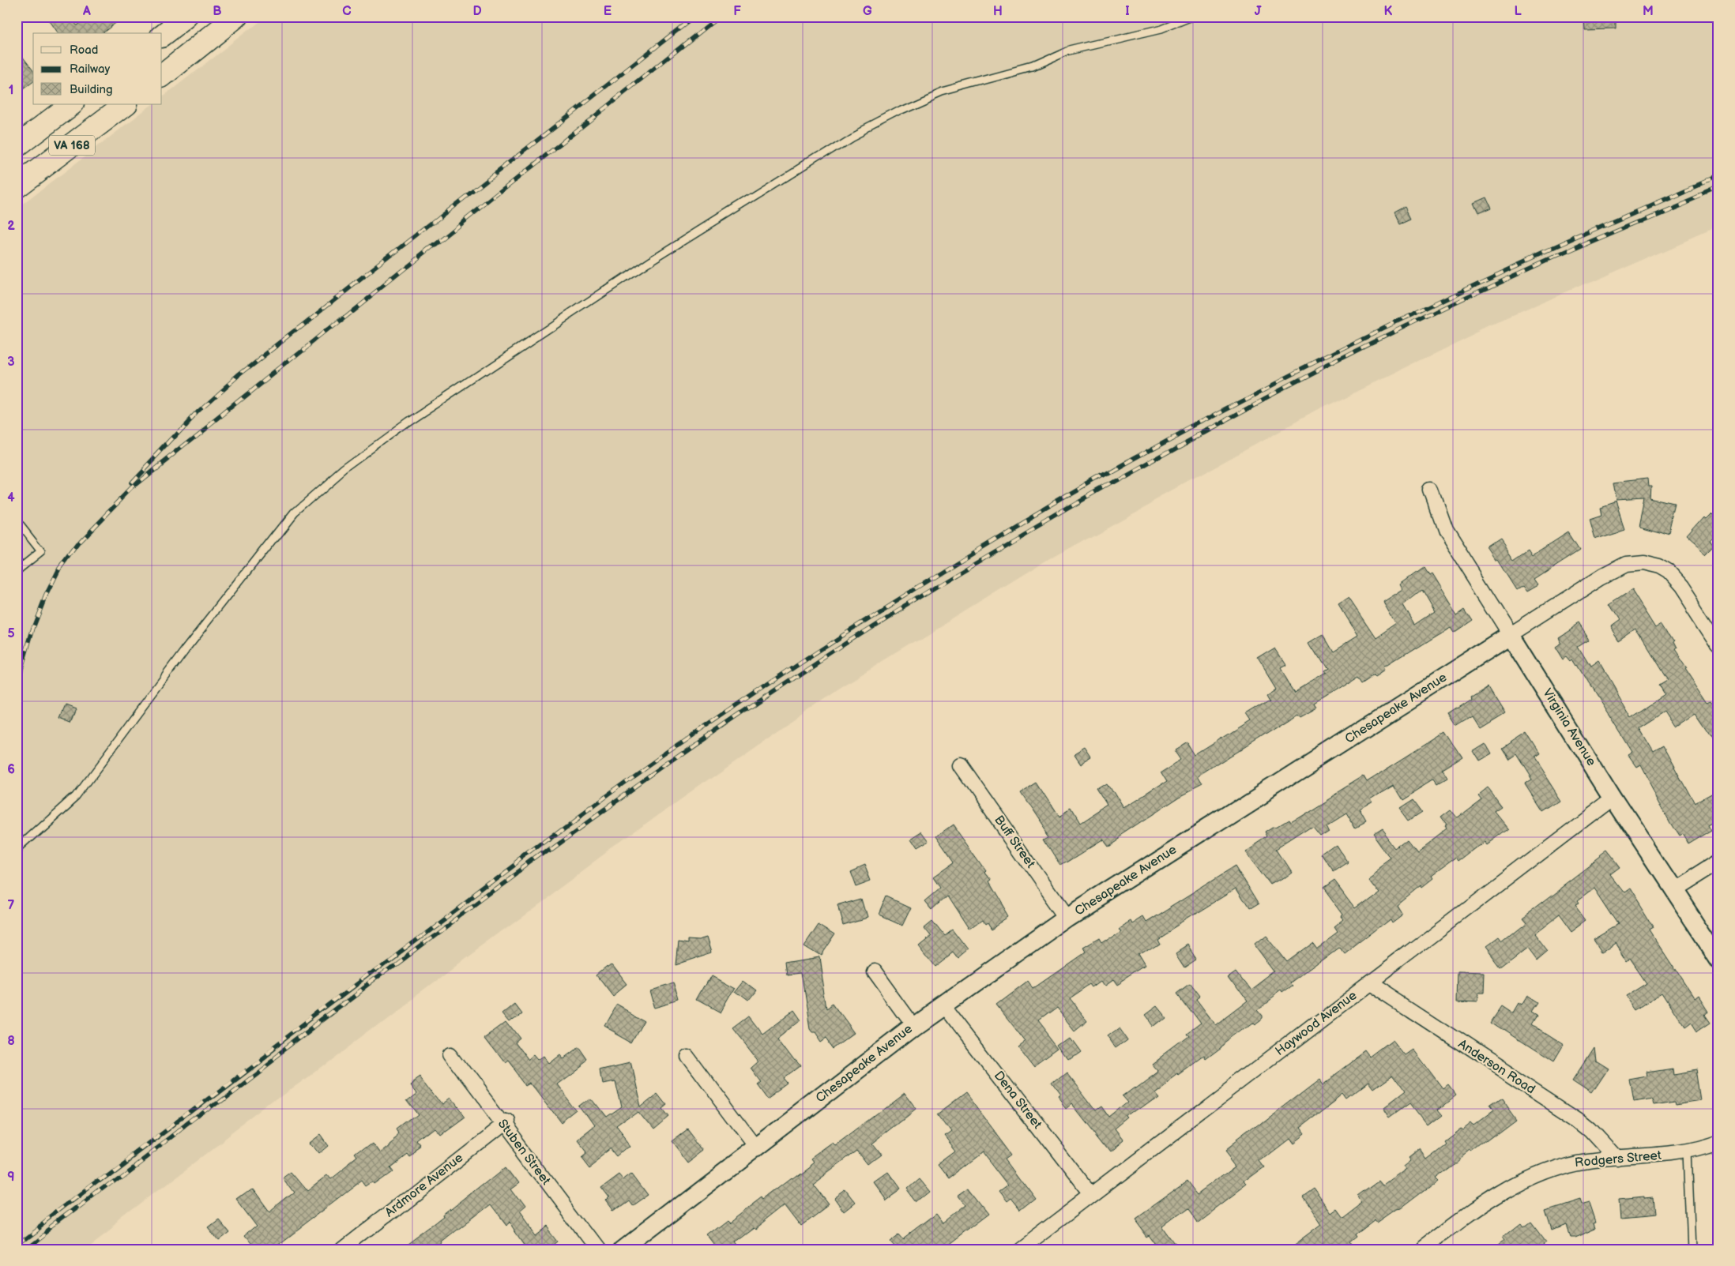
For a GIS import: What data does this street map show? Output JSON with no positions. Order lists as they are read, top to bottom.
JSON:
{
  "streets": {
    "main road": ["VA 168"],
    "street": [
      "Chesapeake Avenue",
      "Virginia Avenue",
      "Buff Street",
      "Haywood Avenue",
      "Anderson Road",
      "Dena Street",
      "Stuben Street",
      "Rodgers Street",
      "Ardmore Avenue"
    ]
  },
  "crossings": [
    ["Chesapeake Avenue", "Virginia Avenue"],
    ["Chesapeake Avenue", "Buff Street"],
    ["Chesapeake Avenue", "Dena Street"],
    ["Virginia Avenue", "Haywood Avenue"],
    ["Haywood Avenue", "Anderson Road"],
    ["Haywood Avenue", "Dena Street"],
    ["Anderson Road", "Rodgers Street"],
    ["Stuben Street", "Ardmore Avenue"]
  ],
  "legend": ["Road", "Railway", "Building"],
  "grid": {
    "columns": [
      "A",
      "B",
      "C",
      "D",
      "E",
      "F",
      "G",
      "H",
      "I",
      "J",
      "K",
      "L",
      "M"
    ],
    "rows": [
      "1",
      "2",
      "3",
      "4",
      "5",
      "6",
      "7",
      "8",
      "9"
    ]
  }
}
